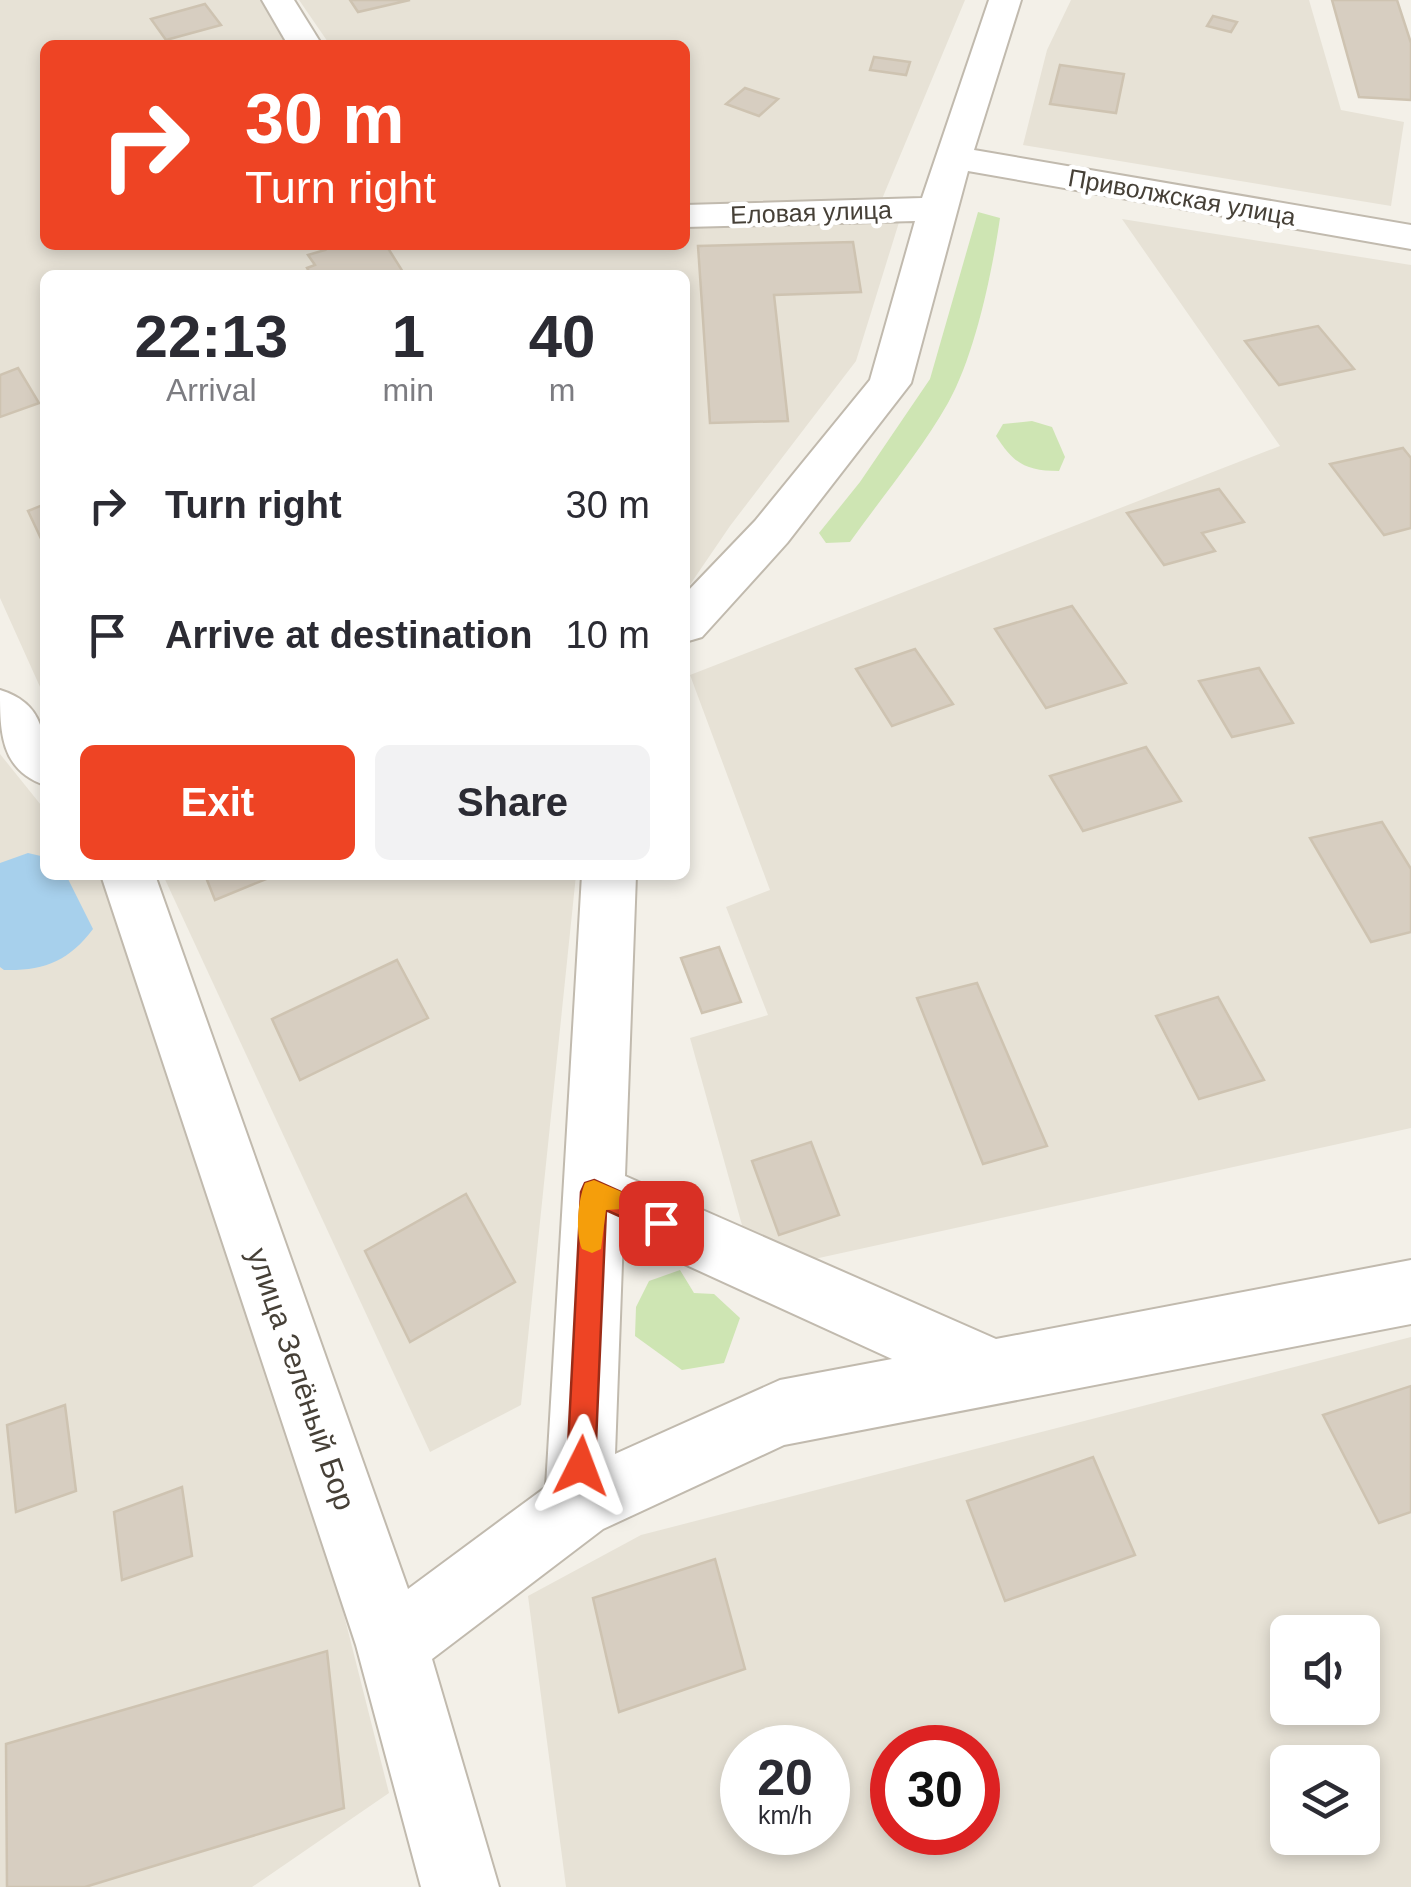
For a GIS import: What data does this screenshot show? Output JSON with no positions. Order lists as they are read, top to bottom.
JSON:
{
  "streets": {
    "street": ["Приволжская улица", "Еловая улица", "улица Зелёный Бор"]
  },
  "page": {
    "turn": ["30 m", "Turn right"],
    "eta": [
      "22:13",
      "Arrival",
      "1",
      "min",
      "40",
      "m"
    ],
    "list": [
      {
        "name": "Turn right",
        "value": "30 m"
      },
      {
        "name": "Arrive at destination",
        "value": "10 m"
      }
    ],
    "buttons": ["Exit", "Share"],
    "speed": "20 km/h",
    "limit": "30"
  }
}
